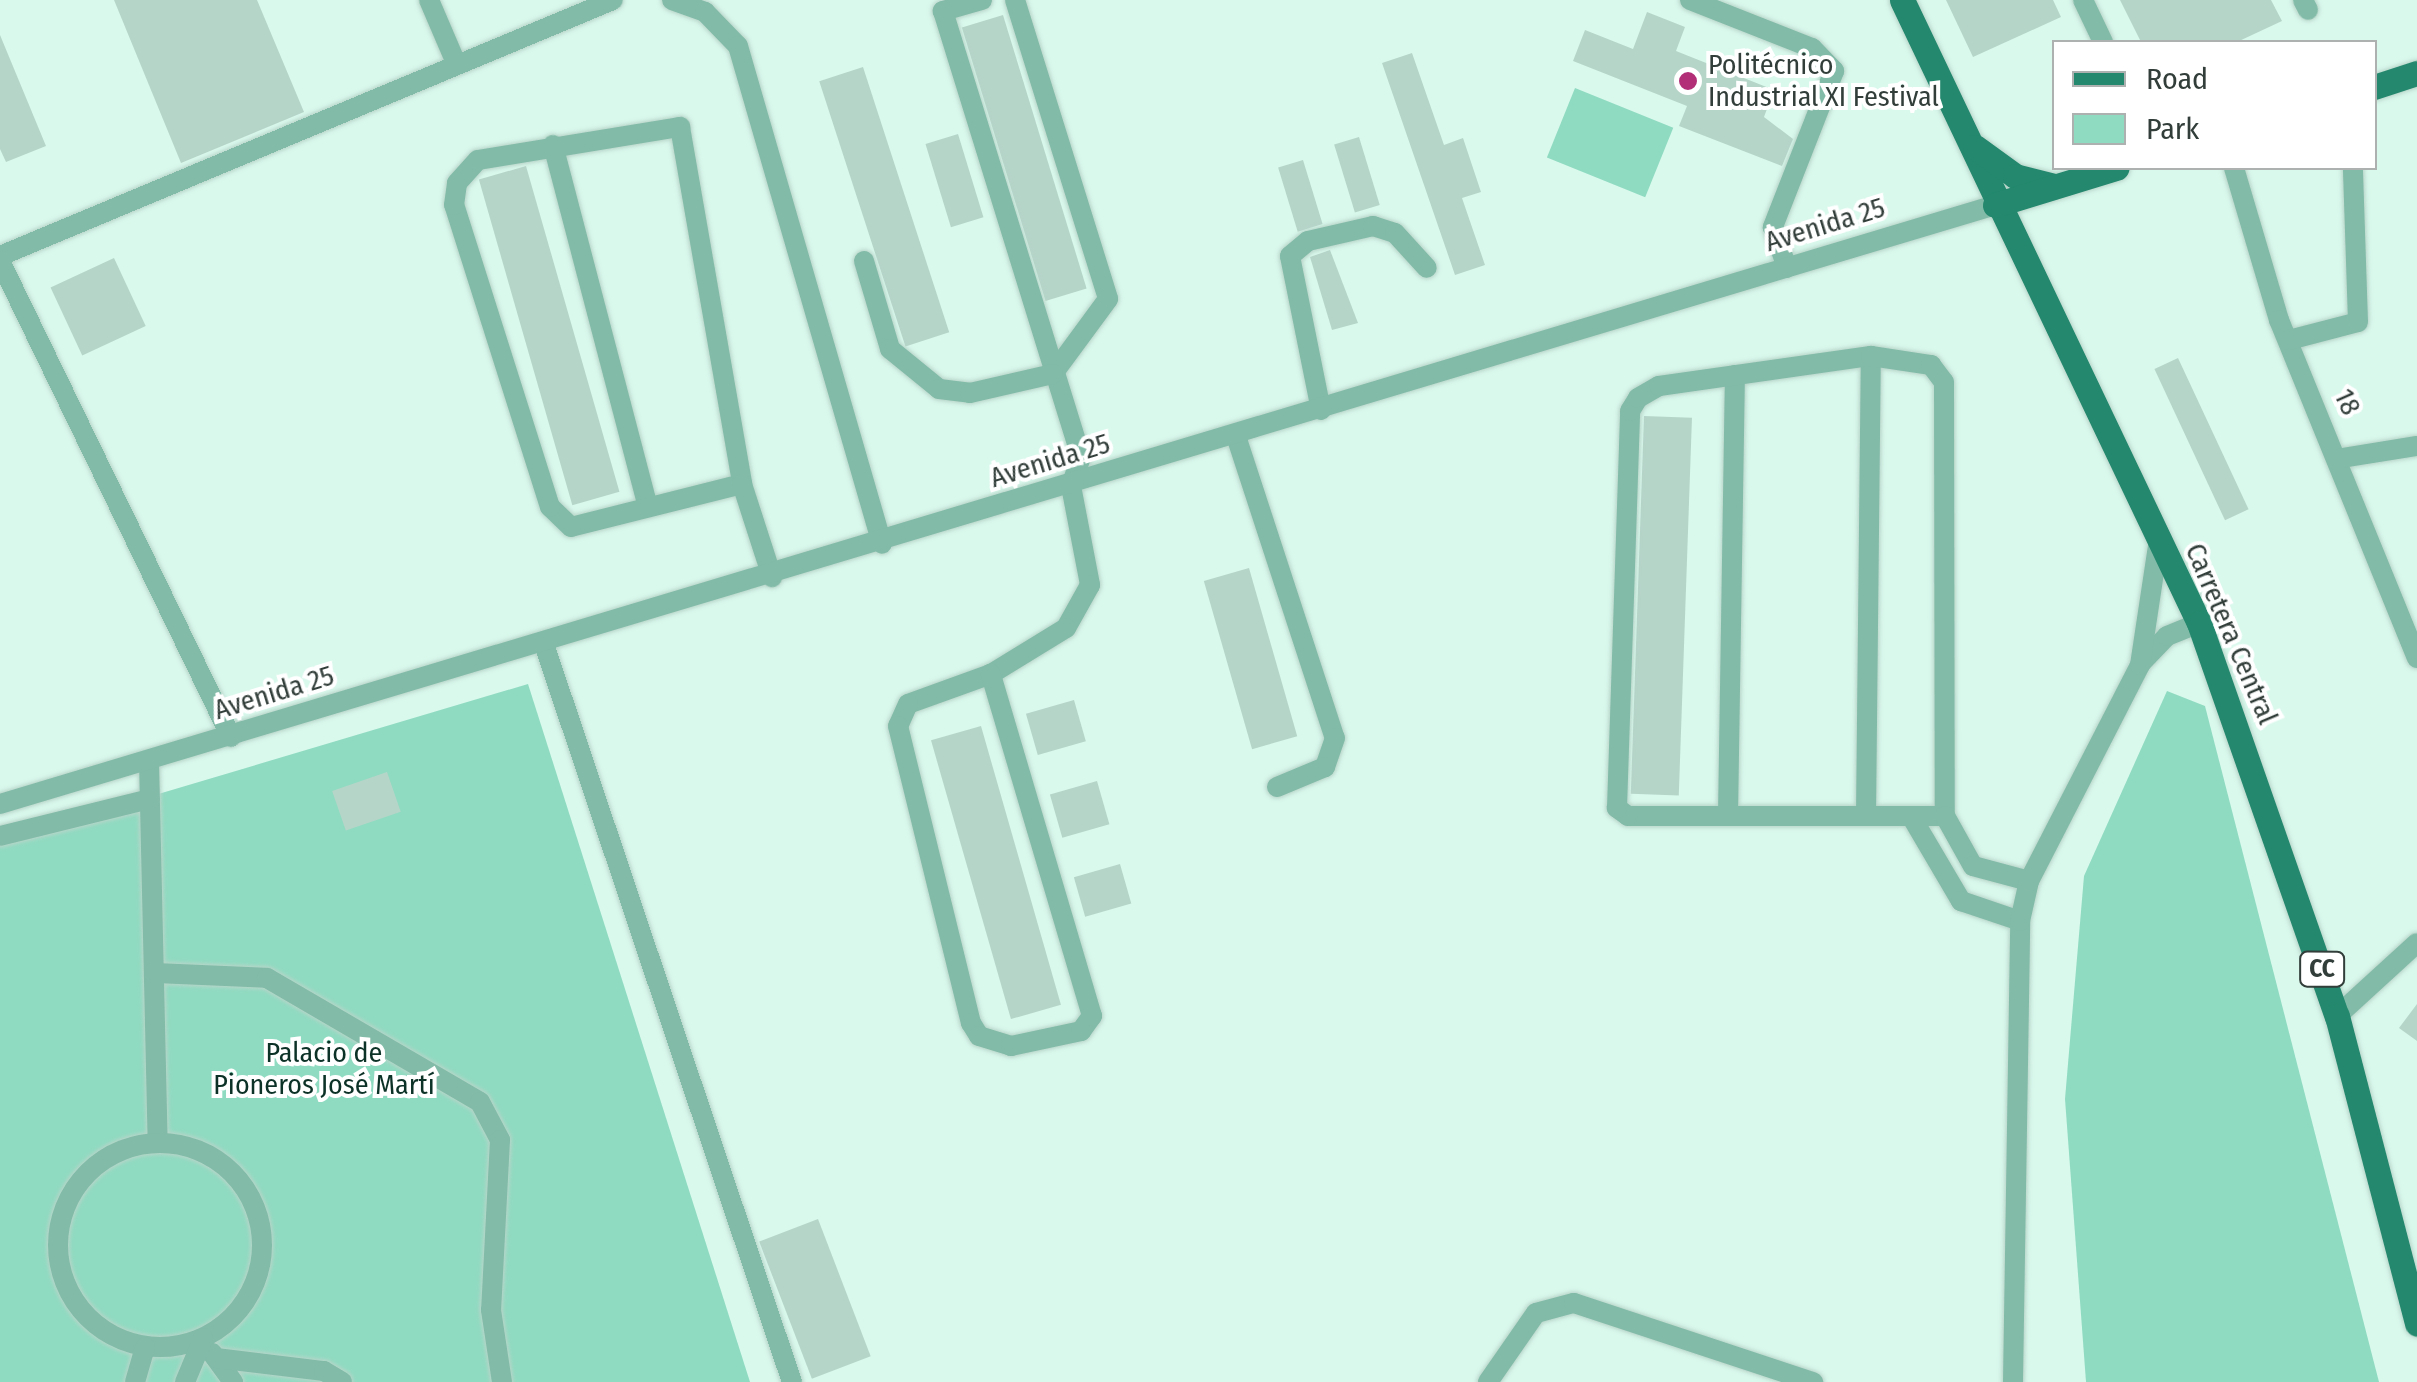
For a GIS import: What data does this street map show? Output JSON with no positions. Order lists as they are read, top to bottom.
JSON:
{
  "streets": {
    "main road": ["Avenida 25", "Carretera Central", "CC"],
    "street": ["18"]
  },
  "crossings": [
    ["Avenida 25", "Carretera Central"]
  ],
  "parks": ["Palacio de Pioneros José Martí"],
  "places": ["Politécnico Industrial XI Festival"],
  "legend": ["Road", "Park"]
}
